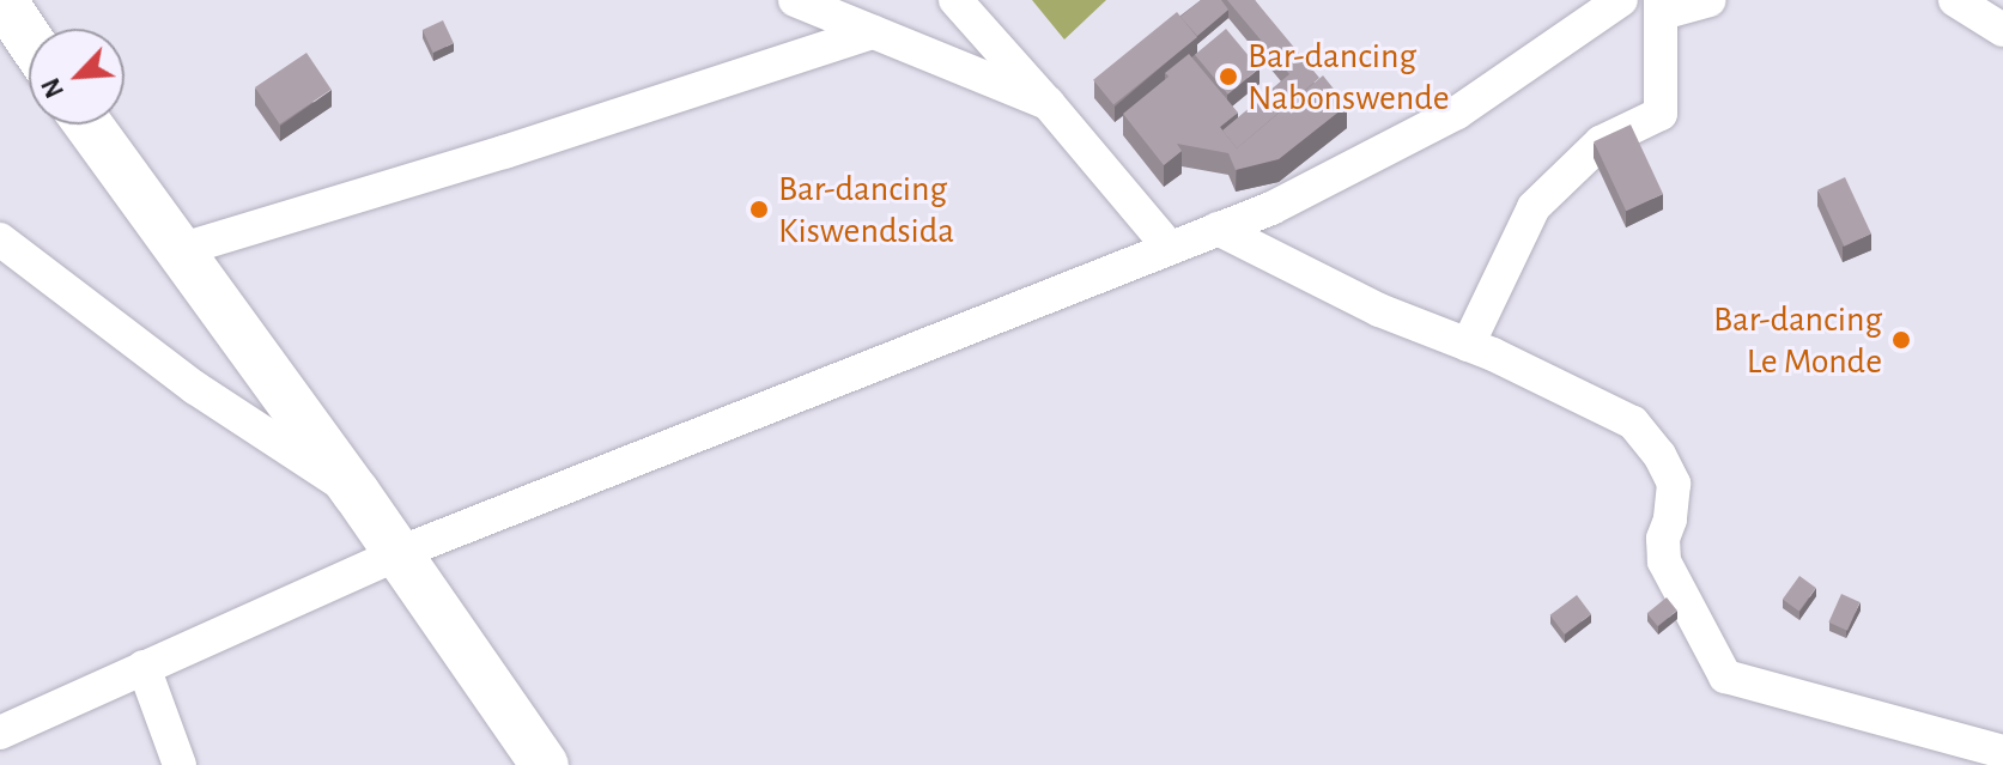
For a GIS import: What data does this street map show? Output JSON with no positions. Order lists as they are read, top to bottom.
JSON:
{
  "places": ["Bar-dancing Nabonswende", "Bar-dancing Kiswendsida", "Bar-dancing Le Monde"],
  "north": "bottom left"
}
